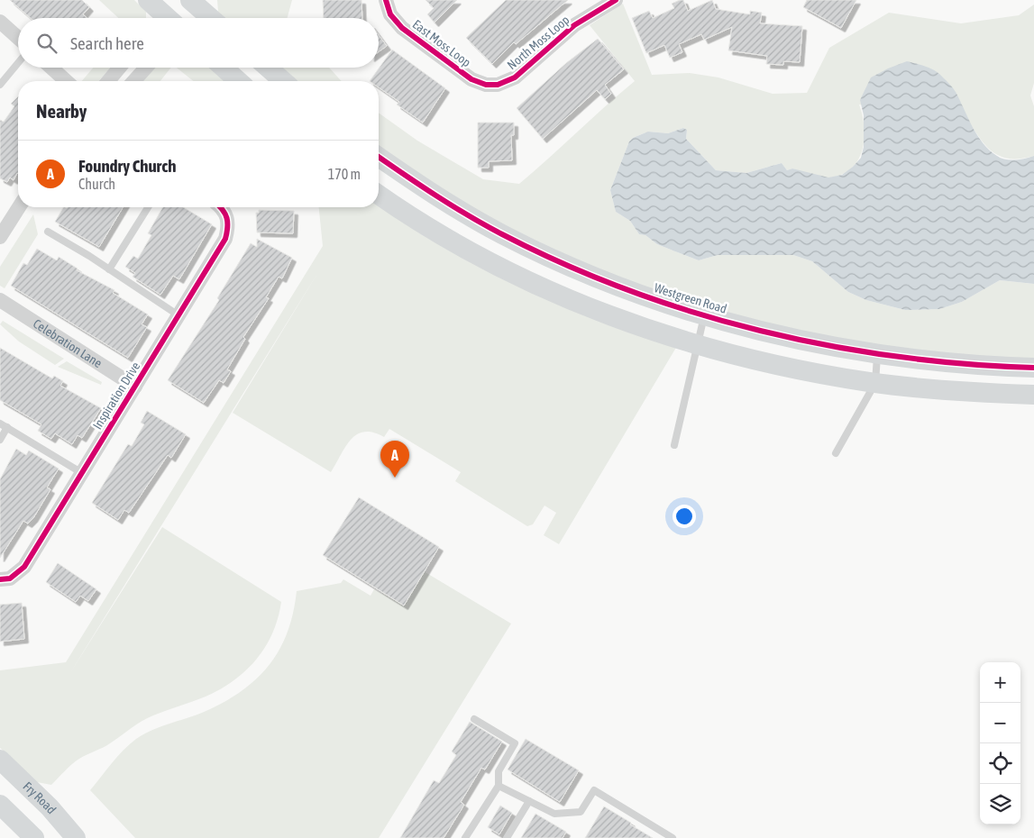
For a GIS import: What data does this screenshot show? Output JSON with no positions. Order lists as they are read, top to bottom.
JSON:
{
  "streets": {
    "street": [
      "North Moss Loop",
      "East Moss Loop",
      "Westgreen Road",
      "Celebration Lane",
      "Inspiration Drive",
      "Fry Road"
    ]
  },
  "crossings": [
    ["North Moss Loop", "East Moss Loop"],
    ["Celebration Lane", "Inspiration Drive"]
  ],
  "page": {
    "search": "Search here",
    "heading": "Nearby",
    "list": [
      {
        "mark": "A",
        "name": "Foundry Church",
        "note": "Church",
        "value": "170 m"
      }
    ],
    "pins": "A",
    "map_buttons": ["+", "−"]
  }
}
